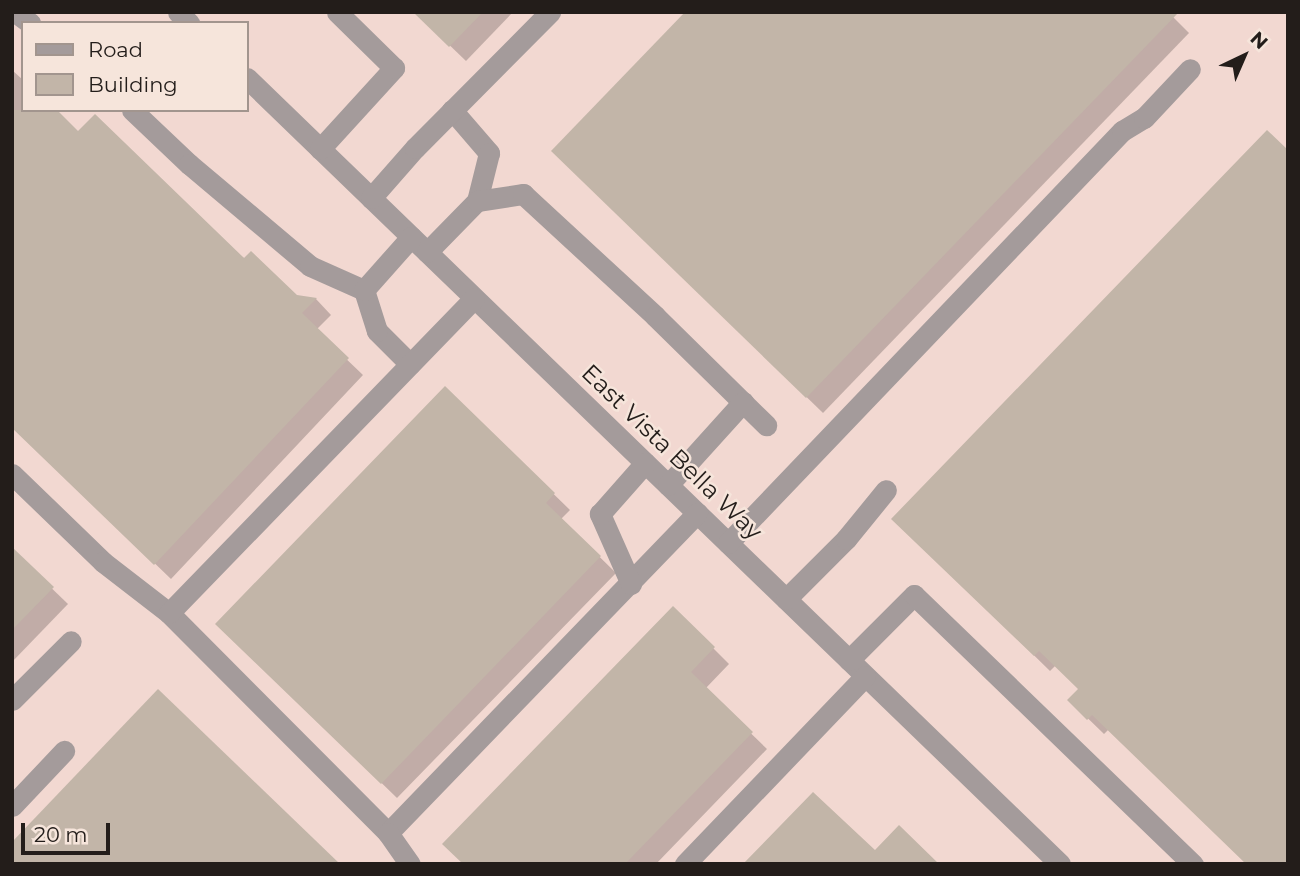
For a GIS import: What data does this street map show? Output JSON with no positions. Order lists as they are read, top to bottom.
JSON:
{
  "streets": {
    "street": ["East Vista Bella Way"]
  },
  "legend": ["Road", "Building"],
  "scale_bar": "20 m",
  "north": "top right"
}
